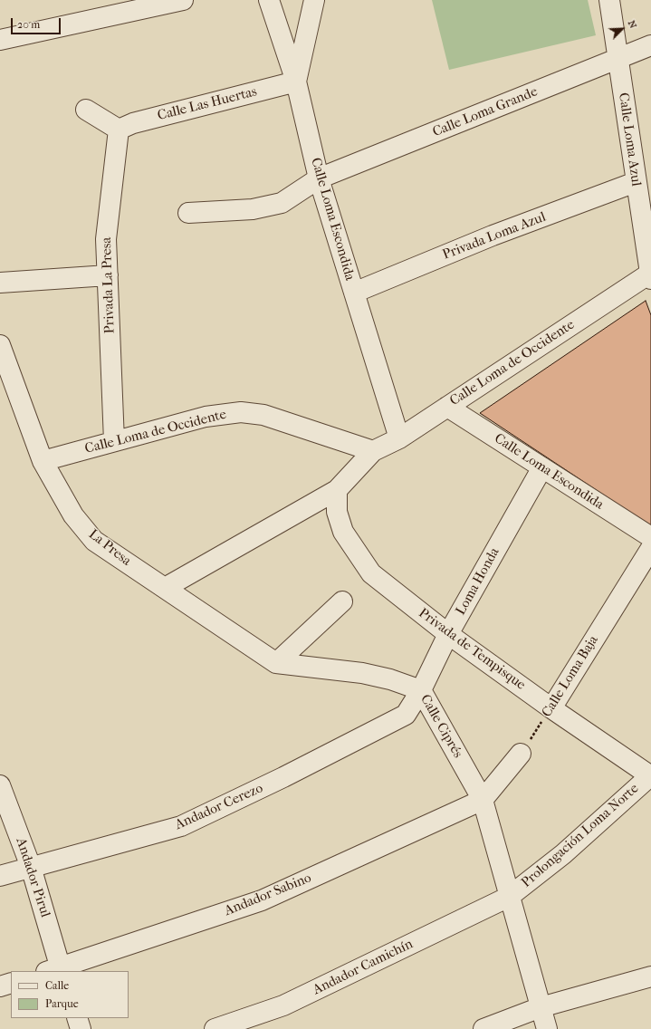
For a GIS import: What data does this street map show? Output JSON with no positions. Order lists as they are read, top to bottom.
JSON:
{
  "streets": {
    "street": [
      "Calle Las Huertas",
      "Calle Loma Grande",
      "Calle Loma Azul",
      "Calle Loma Escondida",
      "Privada Loma Azul",
      "Privada La Presa",
      "Calle Loma de Occidente",
      "La Presa",
      "Loma Honda",
      "Privada de Tempisque",
      "Calle Loma Baja",
      "Calle Ciprés",
      "Andador Cerezo",
      "Prolongación Loma Norte",
      "Andador Pirul",
      "Andador Sabino",
      "Andador Camichín"
    ]
  },
  "crossings": [
    ["Calle Las Huertas", "Calle Loma Escondida"],
    ["Calle Las Huertas", "Privada La Presa"],
    ["Calle Loma Grande", "Calle Loma Azul"],
    ["Calle Loma Grande", "Calle Loma Escondida"],
    ["Calle Loma Azul", "Privada Loma Azul"],
    ["Calle Loma Azul", "Calle Loma de Occidente"],
    ["Calle Loma Escondida", "Privada Loma Azul"],
    ["Calle Loma Escondida", "Calle Loma de Occidente"],
    ["Calle Loma Escondida", "Loma Honda"],
    ["Privada La Presa", "Calle Loma de Occidente"],
    ["Calle Loma de Occidente", "La Presa"],
    ["Calle Loma de Occidente", "Privada de Tempisque"],
    ["Calle Loma de Occidente", "Calle Ciprés"],
    ["La Presa", "Calle Ciprés"],
    ["Loma Honda", "Privada de Tempisque"],
    ["Loma Honda", "Calle Ciprés"],
    ["Loma Honda", "Andador Cerezo"],
    ["Privada de Tempisque", "Calle Loma Baja"],
    ["Privada de Tempisque", "Prolongación Loma Norte"],
    ["Calle Ciprés", "Prolongación Loma Norte"],
    ["Calle Ciprés", "Andador Sabino"],
    ["Calle Ciprés", "Andador Camichín"],
    ["Andador Cerezo", "Andador Pirul"],
    ["Prolongación Loma Norte", "Andador Camichín"],
    ["Andador Pirul", "Andador Sabino"]
  ],
  "legend": ["Calle", "Parque"],
  "scale_bar": "20 m",
  "north": "top right"
}
